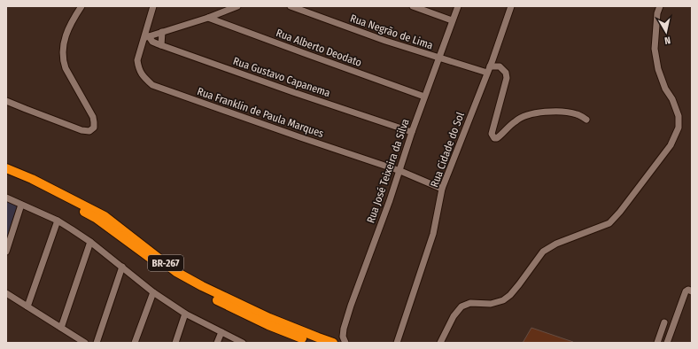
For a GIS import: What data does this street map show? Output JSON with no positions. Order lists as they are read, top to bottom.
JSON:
{
  "streets": {
    "highway": ["BR-267"],
    "street": [
      "Rua Negrão de Lima",
      "Rua Alberto Deodato",
      "Rua Gustavo Capanema",
      "Rua Franklin de Paula Marques",
      "Rua Cidade do Sol",
      "Rua José Teixeira da Silva"
    ]
  },
  "crossings": [
    ["Rua Negrão de Lima", "Rua Cidade do Sol"],
    ["Rua Negrão de Lima", "Rua José Teixeira da Silva"],
    ["Rua Alberto Deodato", "Rua José Teixeira da Silva"],
    ["Rua Gustavo Capanema", "Rua Franklin de Paula Marques"],
    ["Rua Gustavo Capanema", "Rua José Teixeira da Silva"],
    ["Rua Franklin de Paula Marques", "Rua Cidade do Sol"],
    ["Rua Franklin de Paula Marques", "Rua José Teixeira da Silva"]
  ],
  "north": "bottom"
}
